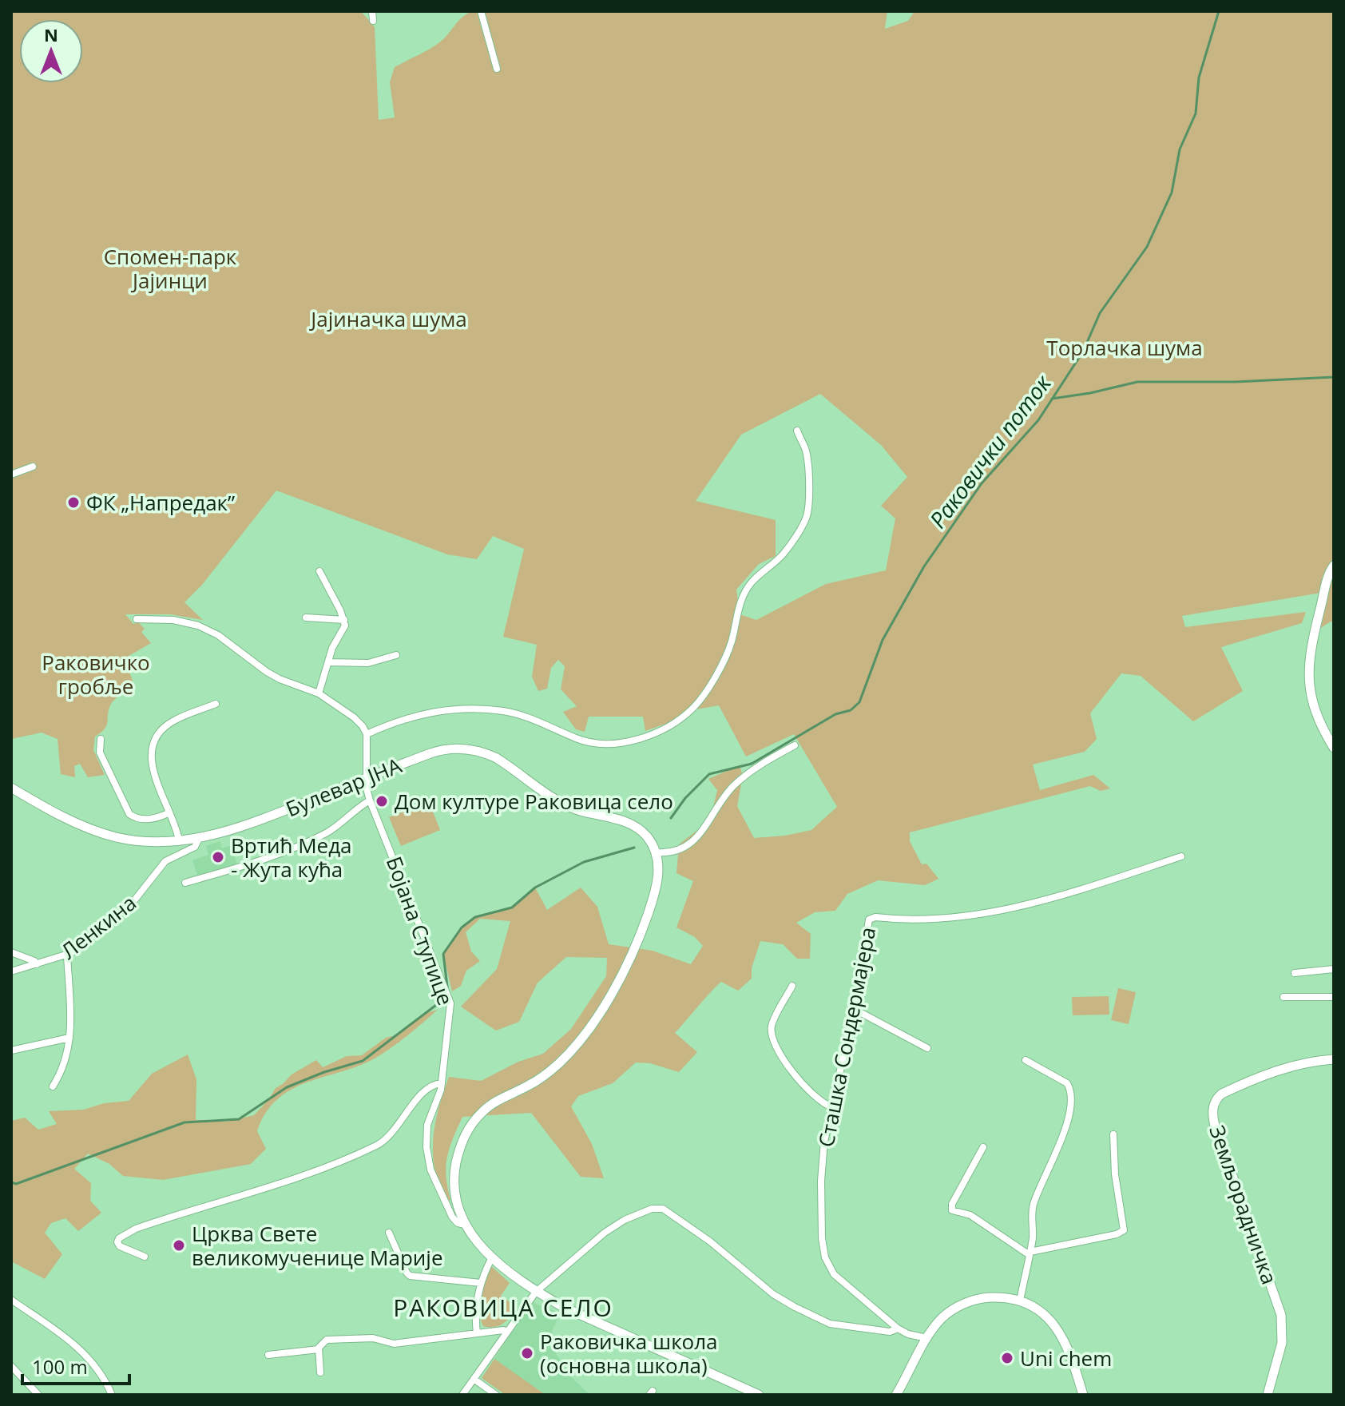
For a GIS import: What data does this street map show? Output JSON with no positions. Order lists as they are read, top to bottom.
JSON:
{
  "streets": {
    "main road": ["Булевар ЈНА", "Земљорадничка"],
    "street": ["Ленкина", "Бојана Ступице", "Сташка Сондермајера"]
  },
  "crossings": [
    ["Булевар ЈНА", "Ленкина"],
    ["Булевар ЈНА", "Бојана Ступице"]
  ],
  "districts": ["РАКОВИЦА СЕЛО"],
  "water": ["Раковички поток"],
  "parks": [
    "Спомен-парк Јајинци",
    "Јајиначка шума",
    "Торлачка шума",
    "Раковичко гробље"
  ],
  "places": [
    "ФК „Напредак”",
    "Дом културе Раковица село",
    "Вртић Меда - Жута кућа",
    "Црква Свете великомученице Марије",
    "Раковичка школа (основна школа)",
    "Uni chem"
  ],
  "scale_bar": "100 m",
  "north": "top"
}
